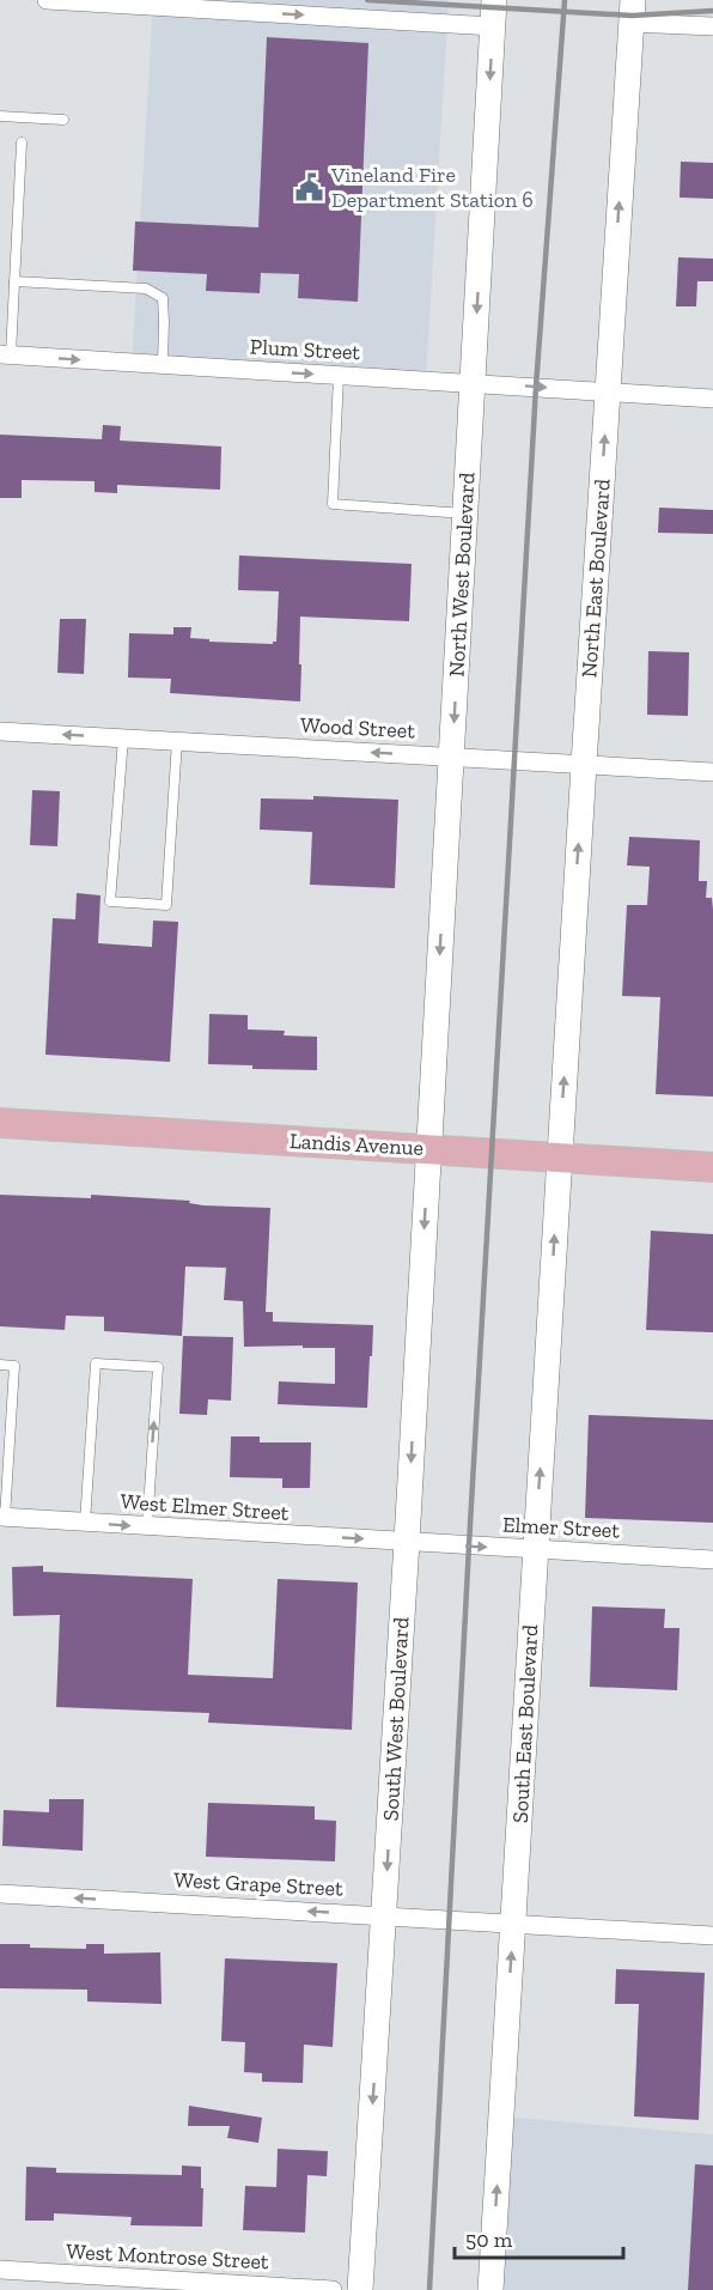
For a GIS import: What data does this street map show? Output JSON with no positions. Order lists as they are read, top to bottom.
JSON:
{
  "streets": {
    "main road": [
      "North West Boulevard",
      "North East Boulevard",
      "Landis Avenue",
      "South West Boulevard",
      "South East Boulevard"
    ],
    "street": [
      "Plum Street",
      "Wood Street",
      "West Elmer Street",
      "Elmer Street",
      "West Grape Street",
      "West Montrose Street"
    ]
  },
  "crossings": [
    ["Plum Street", "North West Boulevard"],
    ["Plum Street", "North East Boulevard"],
    ["North West Boulevard", "Wood Street"],
    ["North West Boulevard", "Landis Avenue"],
    ["North West Boulevard", "South West Boulevard"],
    ["North East Boulevard", "Wood Street"],
    ["North East Boulevard", "Landis Avenue"],
    ["North East Boulevard", "South East Boulevard"],
    ["Landis Avenue", "South West Boulevard"],
    ["Landis Avenue", "South East Boulevard"],
    ["West Elmer Street", "Elmer Street"],
    ["West Elmer Street", "South West Boulevard"],
    ["Elmer Street", "South West Boulevard"],
    ["Elmer Street", "South East Boulevard"],
    ["South West Boulevard", "West Grape Street"],
    ["South East Boulevard", "West Grape Street"]
  ],
  "one_way": [
    "Plum Street",
    "North West Boulevard",
    "North East Boulevard",
    "Wood Street",
    "West Elmer Street",
    "Elmer Street",
    "South West Boulevard",
    "South East Boulevard",
    "West Grape Street"
  ],
  "places": {
    "public building": ["Vineland Fire Department Station 6"]
  },
  "scale_bar": "50 m"
}
